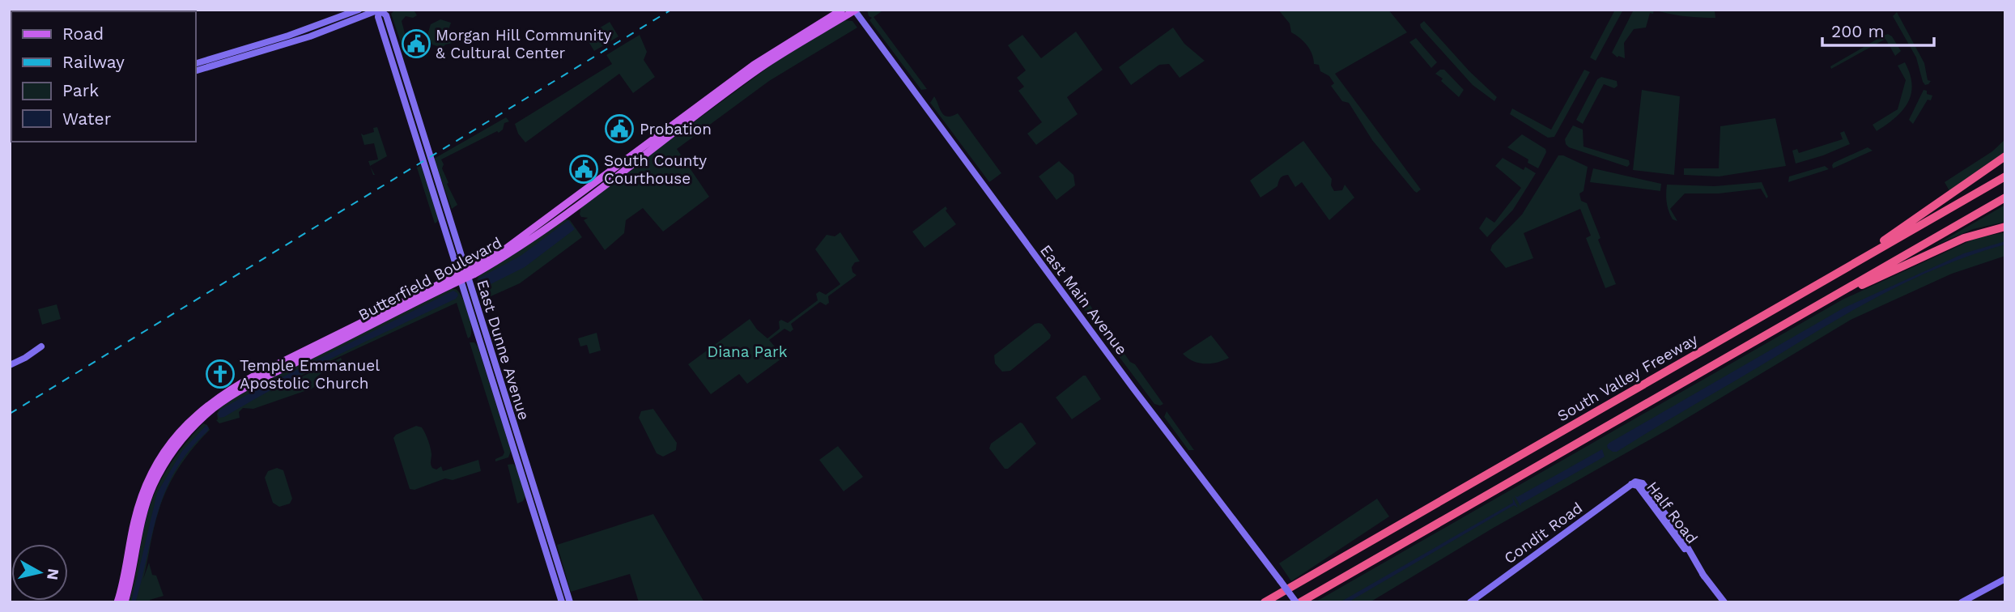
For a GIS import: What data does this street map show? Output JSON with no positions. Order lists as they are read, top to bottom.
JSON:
{
  "streets": {
    "highway": ["South Valley Freeway"],
    "main road": [
      "Butterfield Boulevard",
      "East Main Avenue",
      "East Dunne Avenue",
      "Half Road",
      "Condit Road"
    ]
  },
  "crossings": [
    ["Butterfield Boulevard", "East Main Avenue"],
    ["Butterfield Boulevard", "East Dunne Avenue"],
    ["Half Road", "Condit Road"]
  ],
  "parks": ["Diana Park"],
  "places": {
    "public building": ["Morgan Hill Community & Cultural Center", "Probation", "South County Courthouse"],
    "church": ["Temple Emmanuel Apostolic Church"]
  },
  "legend": [
    "Road",
    "Railway",
    "Park",
    "Water"
  ],
  "scale_bar": "200 m",
  "north": "right"
}
